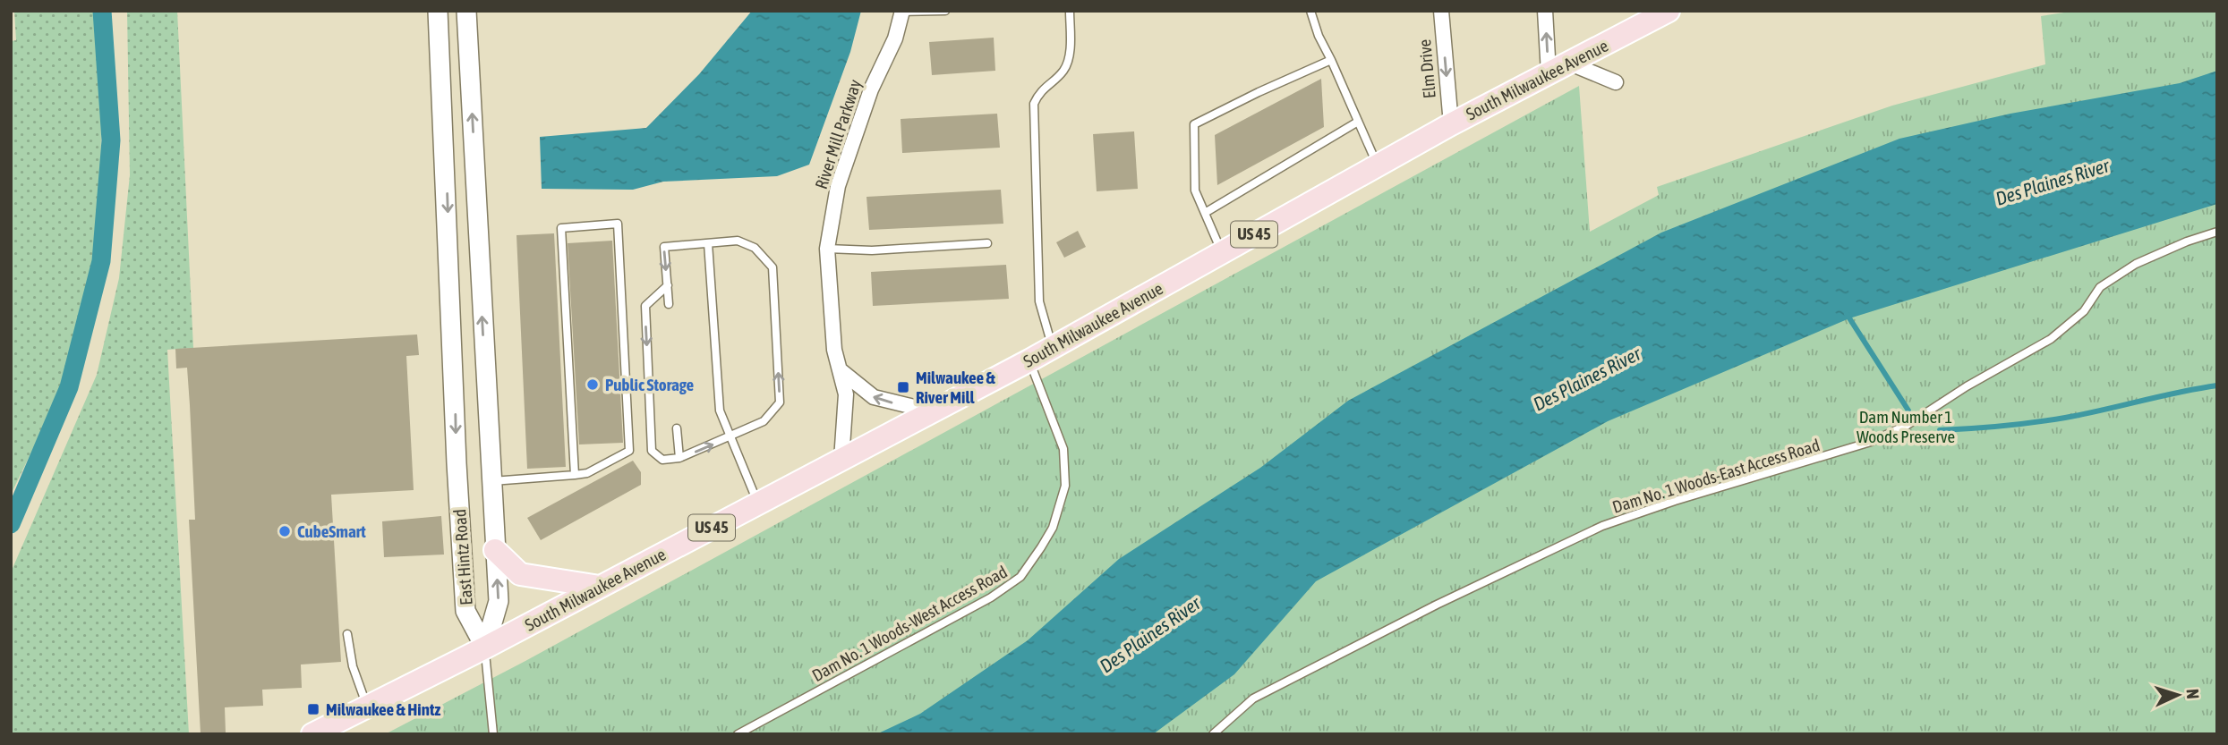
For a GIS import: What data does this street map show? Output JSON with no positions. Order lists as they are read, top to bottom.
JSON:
{
  "streets": {
    "main road": ["South Milwaukee Avenue", "US 45", "East Hintz Road"],
    "street": ["Elm Drive", "River Mill Parkway"],
    "lane": ["Dam No. 1 Woods-East Access Road", "Dam No. 1 Woods-West Access Road"]
  },
  "crossings": [
    ["Elm Drive", "South Milwaukee Avenue"],
    ["South Milwaukee Avenue", "River Mill Parkway"],
    ["South Milwaukee Avenue", "East Hintz Road"],
    ["South Milwaukee Avenue", "Dam No. 1 Woods-West Access Road"]
  ],
  "water": ["Des Plaines River"],
  "parks": ["Dam Number 1 Woods Preserve"],
  "places": {
    "other": ["Public Storage", "CubeSmart"],
    "transit": ["Milwaukee & River Mill", "Milwaukee & Hintz"]
  },
  "north": "right"
}
